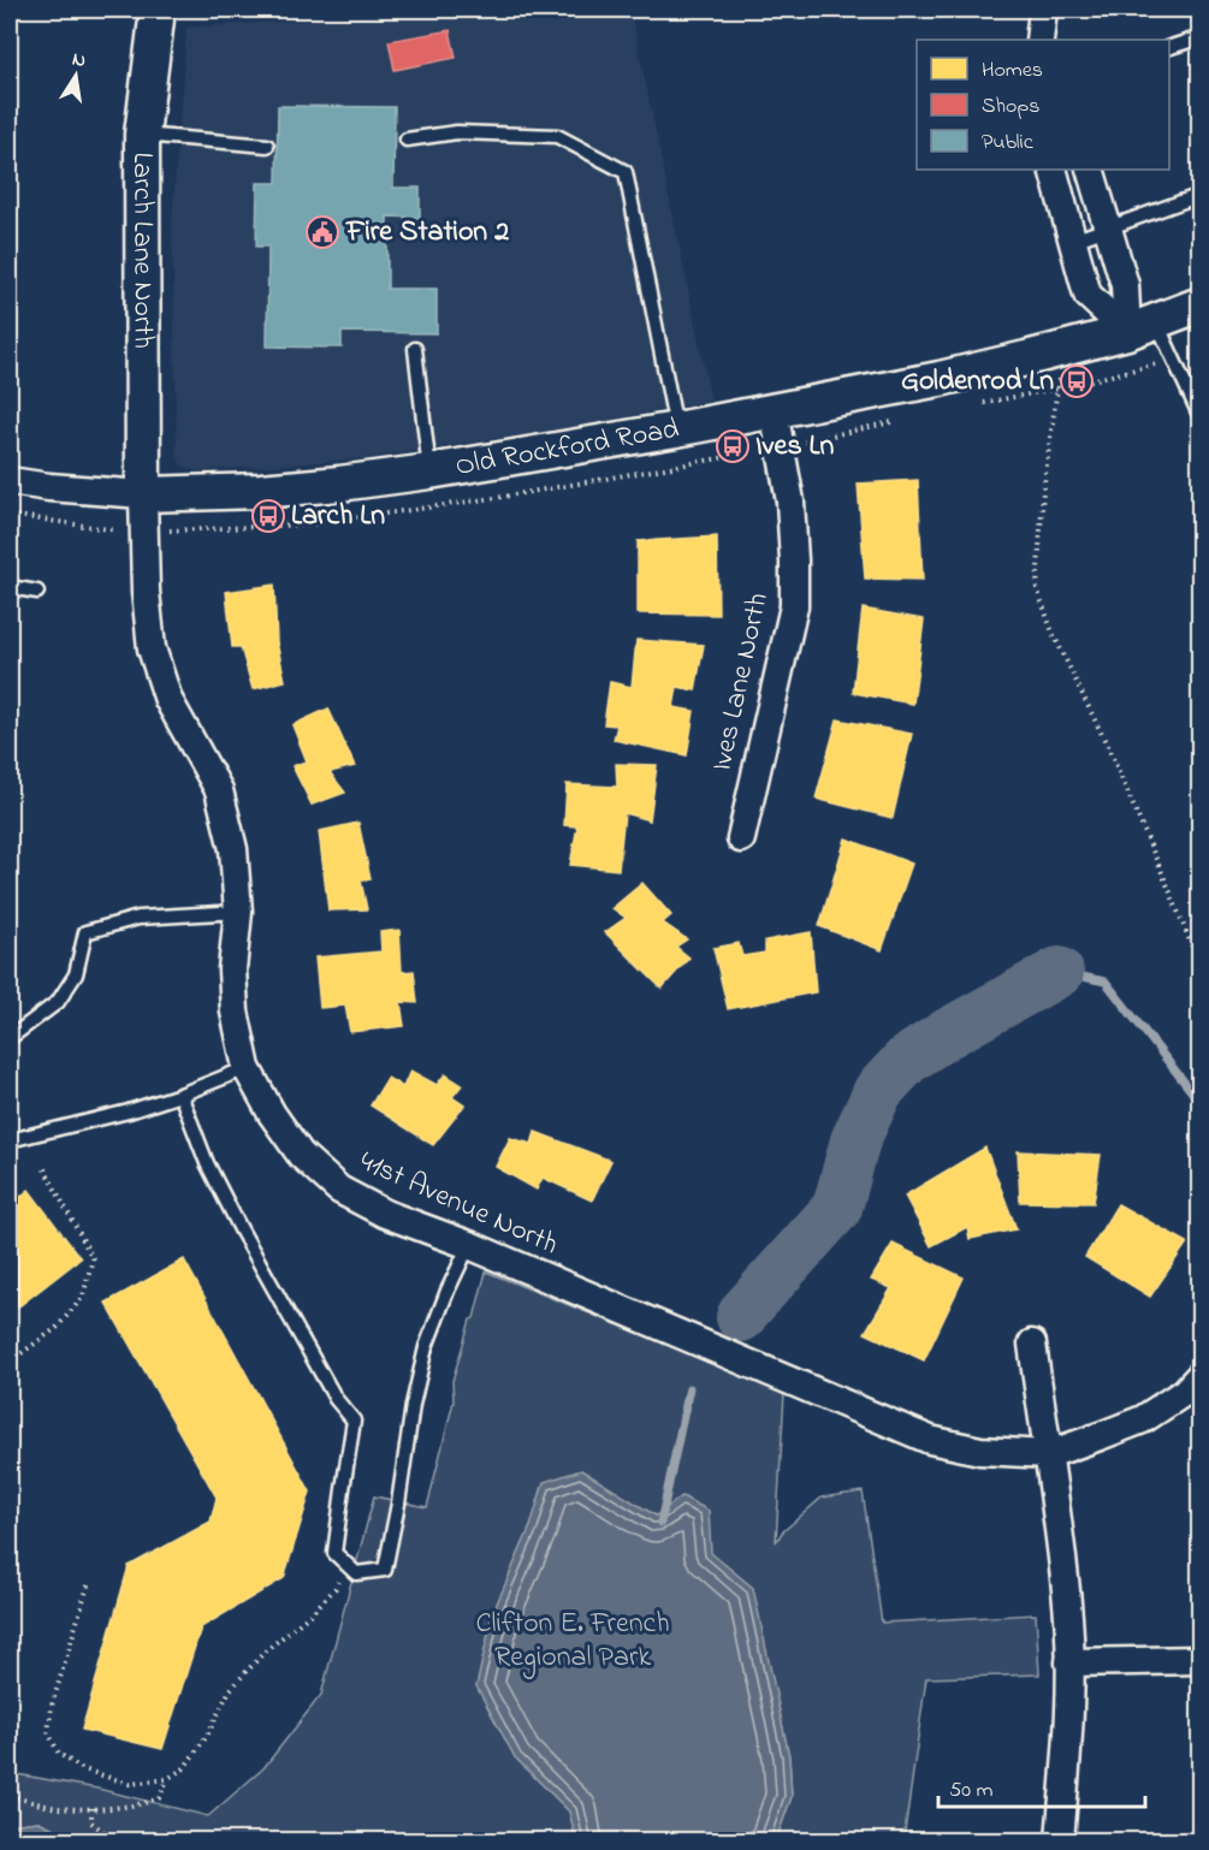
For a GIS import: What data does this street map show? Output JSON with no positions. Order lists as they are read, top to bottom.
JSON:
{
  "streets": {
    "street": [
      "Larch Lane North",
      "Old Rockford Road",
      "Ives Lane North",
      "41st Avenue North"
    ]
  },
  "crossings": [
    ["Larch Lane North", "Old Rockford Road"],
    ["Larch Lane North", "41st Avenue North"],
    ["Old Rockford Road", "Ives Lane North"],
    ["Old Rockford Road", "41st Avenue North"]
  ],
  "parks": ["Clifton E. French Regional Park"],
  "places": {
    "public building": ["Fire Station 2"],
    "bus stop": ["Goldenrod Ln", "Ives Ln", "Larch Ln"]
  },
  "legend": ["Homes", "Shops", "Public"],
  "scale_bar": "50 m",
  "north": "top"
}
